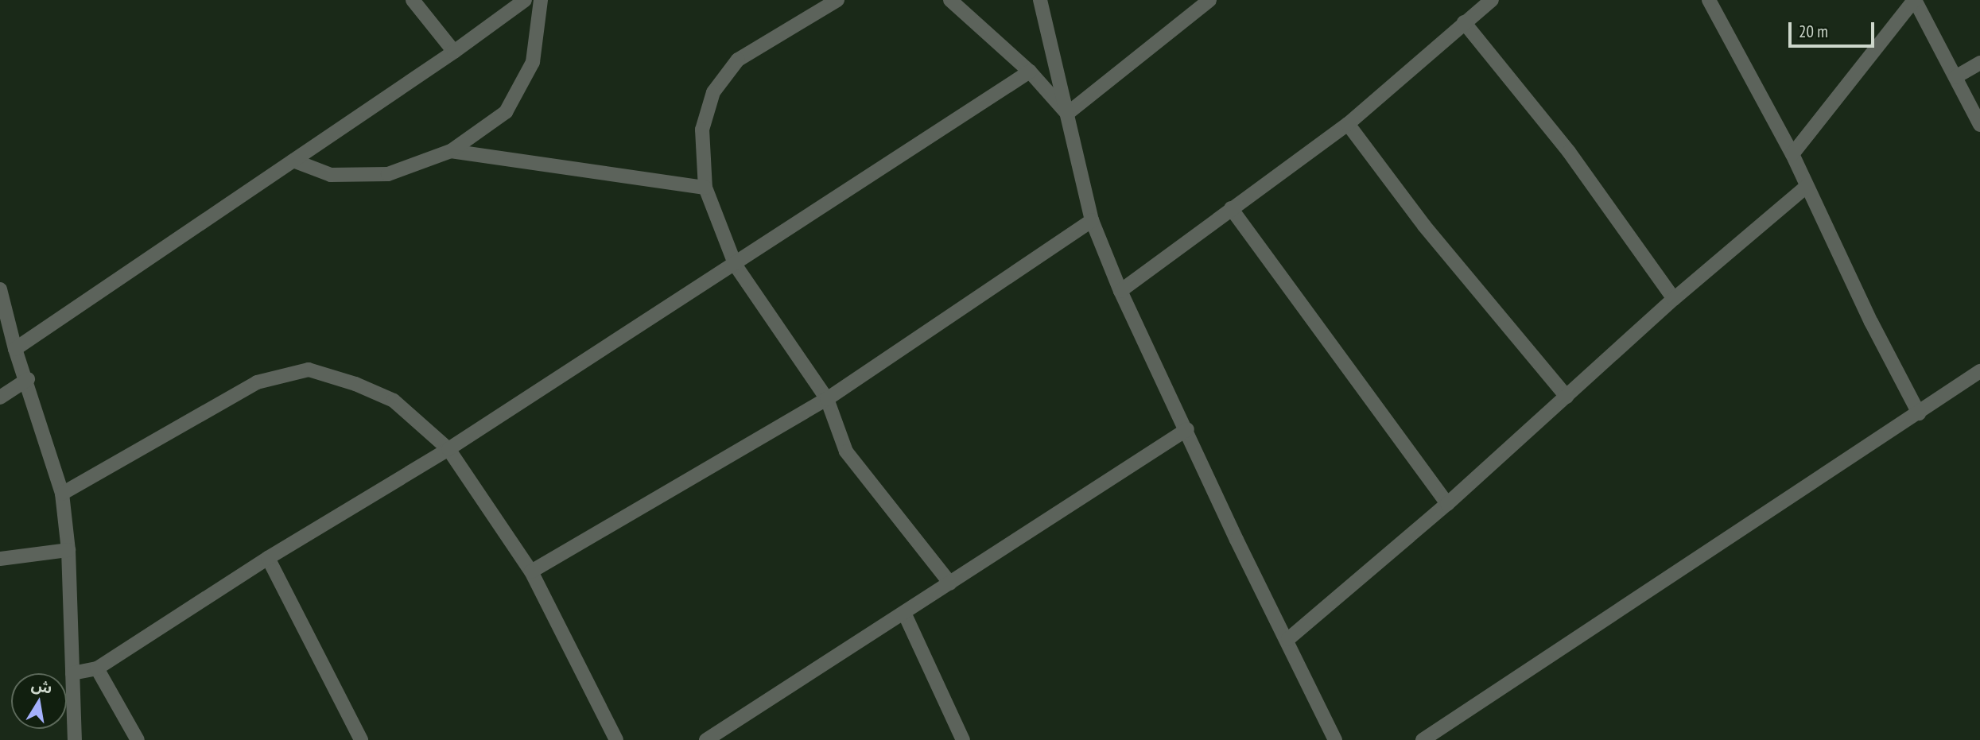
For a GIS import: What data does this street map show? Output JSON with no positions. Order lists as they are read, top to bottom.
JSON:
{
  "scale_bar": "20 m",
  "north": "top"
}
